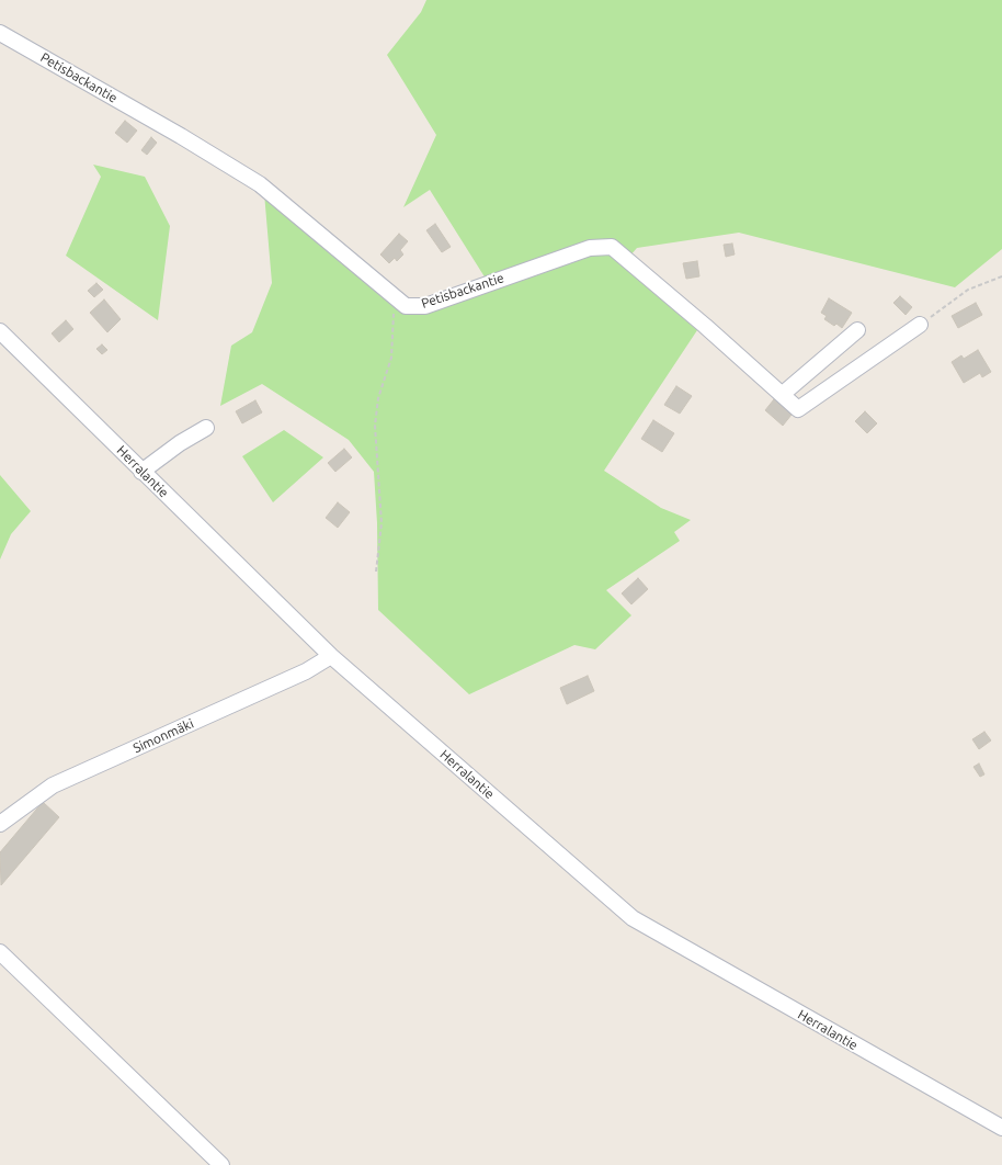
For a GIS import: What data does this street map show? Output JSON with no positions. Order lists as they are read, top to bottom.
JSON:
{
  "streets": {
    "street": ["Petisbackantie", "Herralantie", "Simonmäki"]
  },
  "crossings": [
    ["Herralantie", "Simonmäki"]
  ]
}
